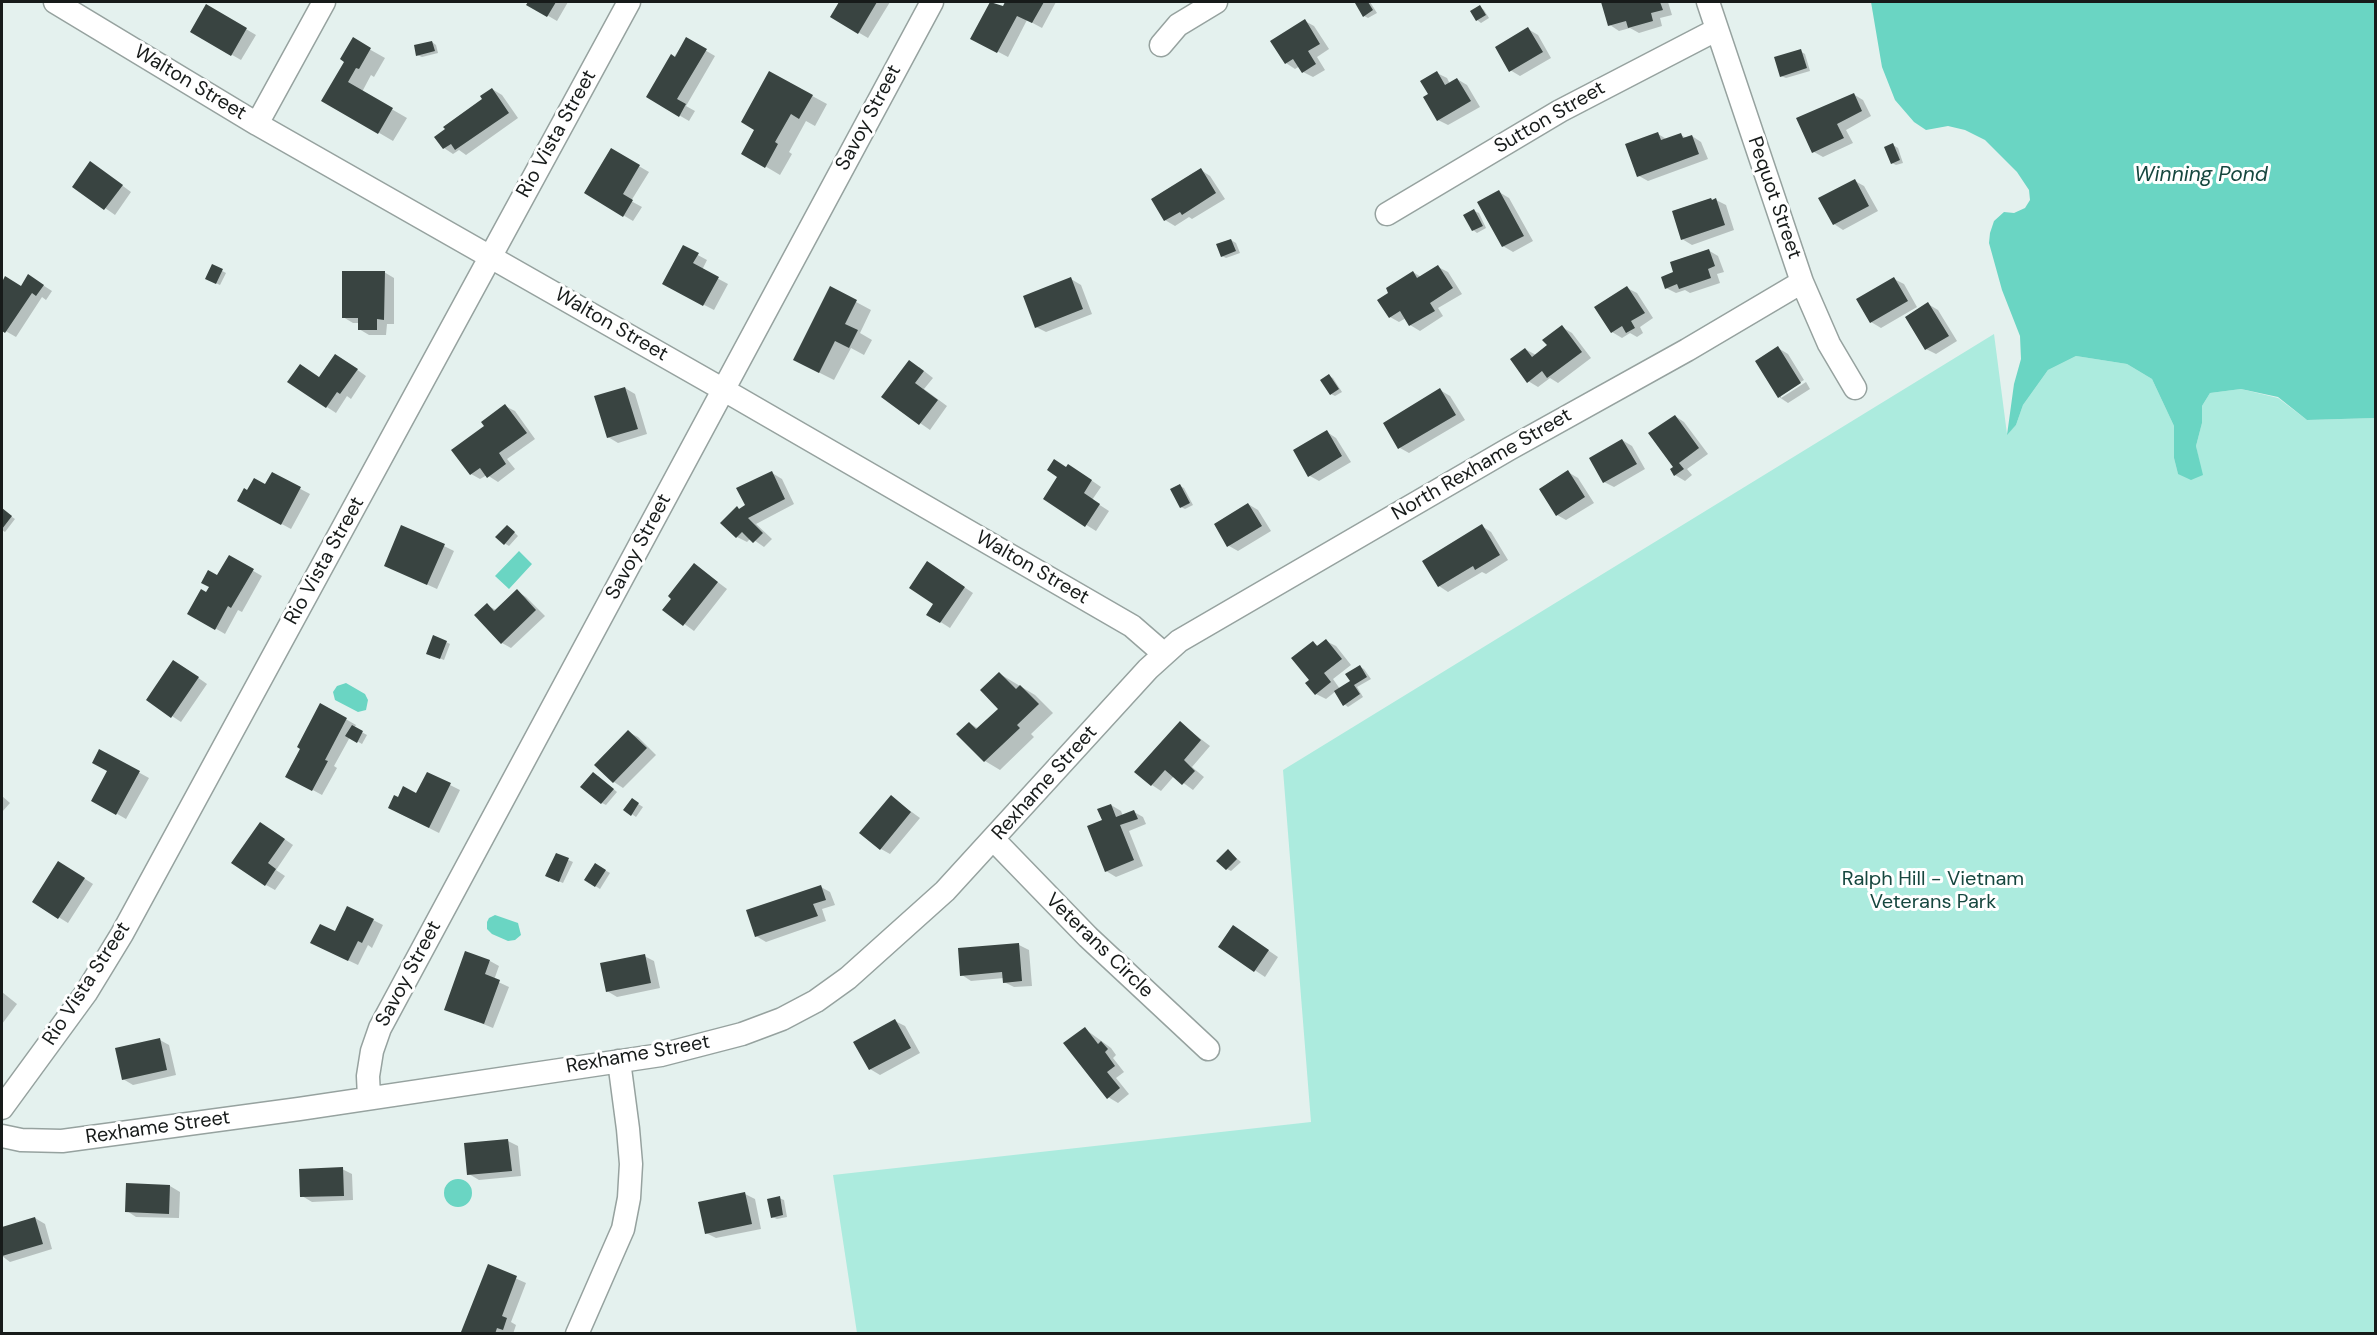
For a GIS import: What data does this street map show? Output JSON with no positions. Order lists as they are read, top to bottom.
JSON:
{
  "streets": {
    "street": [
      "Walton Street",
      "Savoy Street",
      "Sutton Street",
      "Rio Vista Street",
      "Pequot Street",
      "North Rexhame Street",
      "Rexhame Street",
      "Veterans Circle"
    ]
  },
  "crossings": [
    ["Walton Street", "Savoy Street"],
    ["Walton Street", "Rio Vista Street"],
    ["Walton Street", "North Rexhame Street"],
    ["Walton Street", "Rexhame Street"],
    ["Savoy Street", "Rexhame Street"],
    ["Sutton Street", "Pequot Street"],
    ["Pequot Street", "North Rexhame Street"],
    ["North Rexhame Street", "Rexhame Street"],
    ["Rexhame Street", "Veterans Circle"]
  ],
  "water": ["Winning Pond"],
  "parks": ["Ralph Hill - Vietnam Veterans Park"]
}
